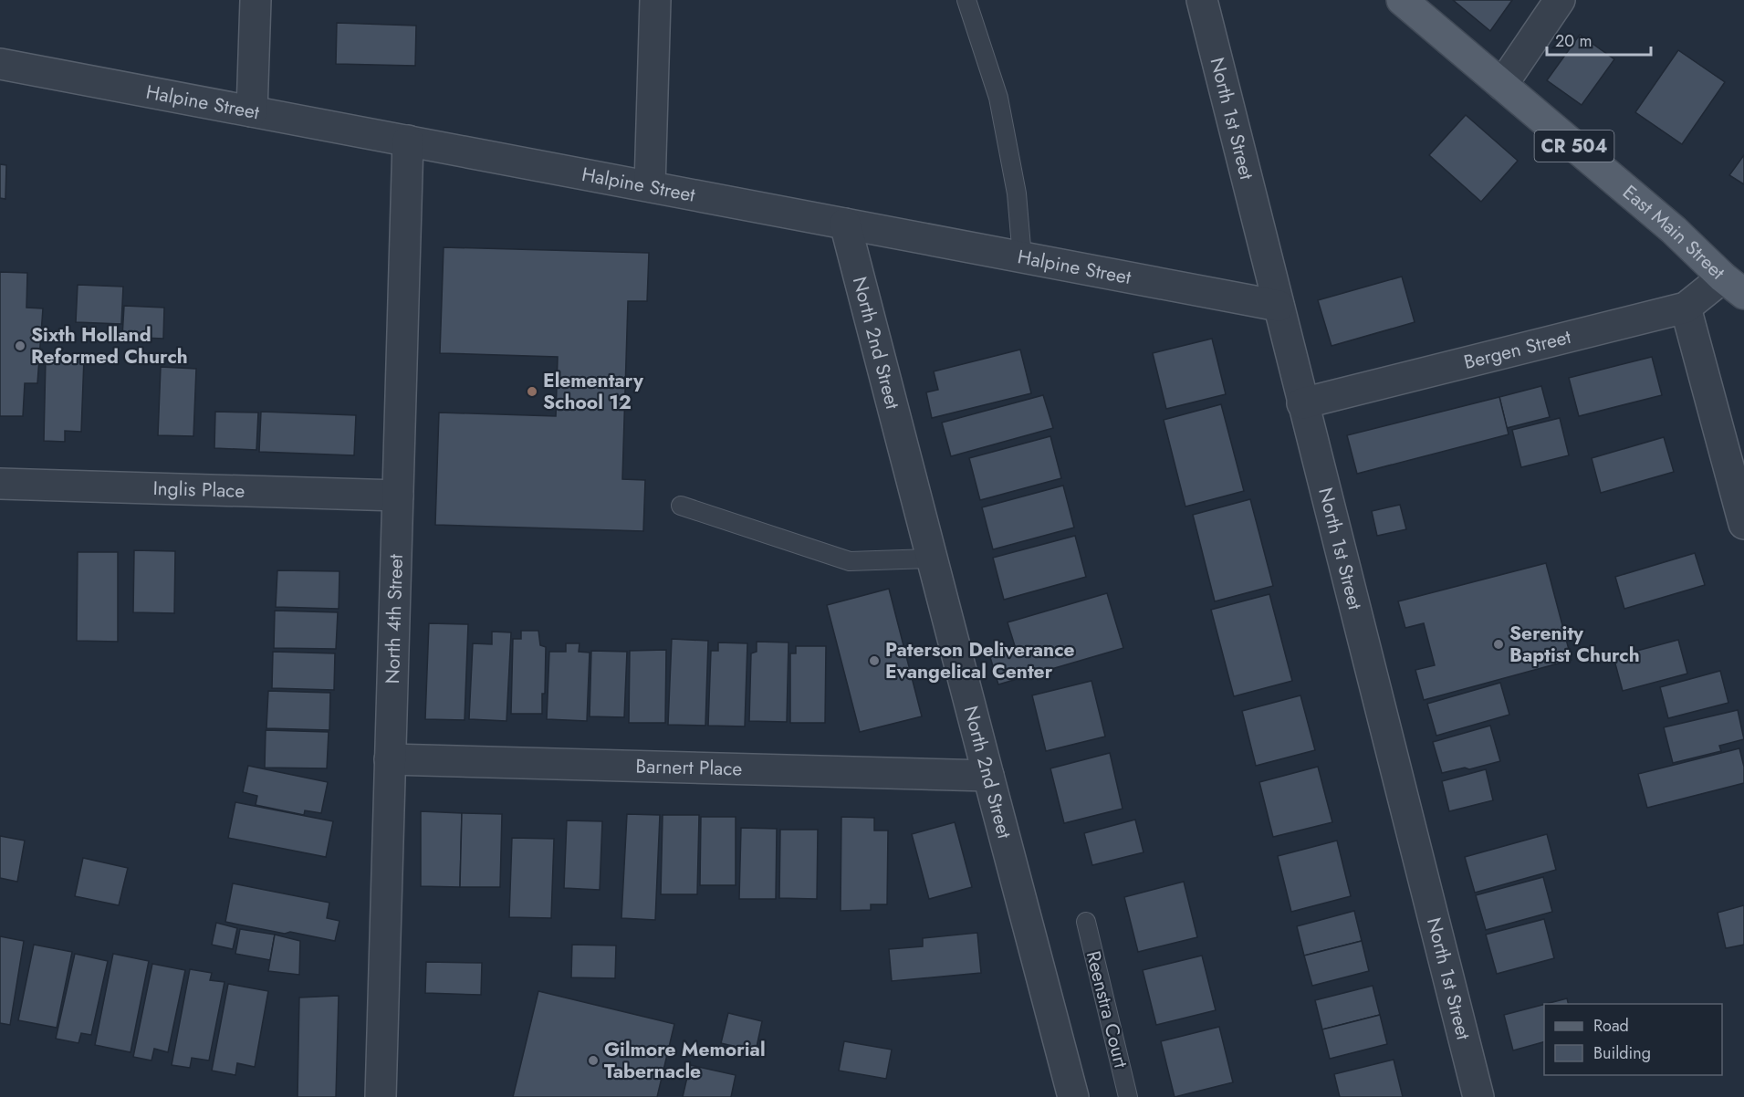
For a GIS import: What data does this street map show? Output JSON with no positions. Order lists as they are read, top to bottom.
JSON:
{
  "streets": {
    "main road": ["CR 504", "East Main Street"],
    "street": [
      "Halpine Street",
      "North 1st Street",
      "North 2nd Street",
      "Bergen Street",
      "Inglis Place",
      "North 4th Street",
      "Barnert Place"
    ],
    "lane": ["Reenstra Court"]
  },
  "crossings": [
    ["Halpine Street", "North 1st Street"],
    ["Halpine Street", "North 2nd Street"],
    ["Halpine Street", "North 4th Street"],
    ["North 1st Street", "Bergen Street"],
    ["East Main Street", "Bergen Street"],
    ["North 2nd Street", "Barnert Place"],
    ["Inglis Place", "North 4th Street"],
    ["North 4th Street", "Barnert Place"]
  ],
  "places": [
    "Sixth Holland Reformed Church",
    "Elementary School 12",
    "Serenity Baptist Church",
    "Paterson Deliverance Evangelical Center",
    "Gilmore Memorial Tabernacle"
  ],
  "legend": ["Road", "Building"],
  "scale_bar": "20 m"
}
